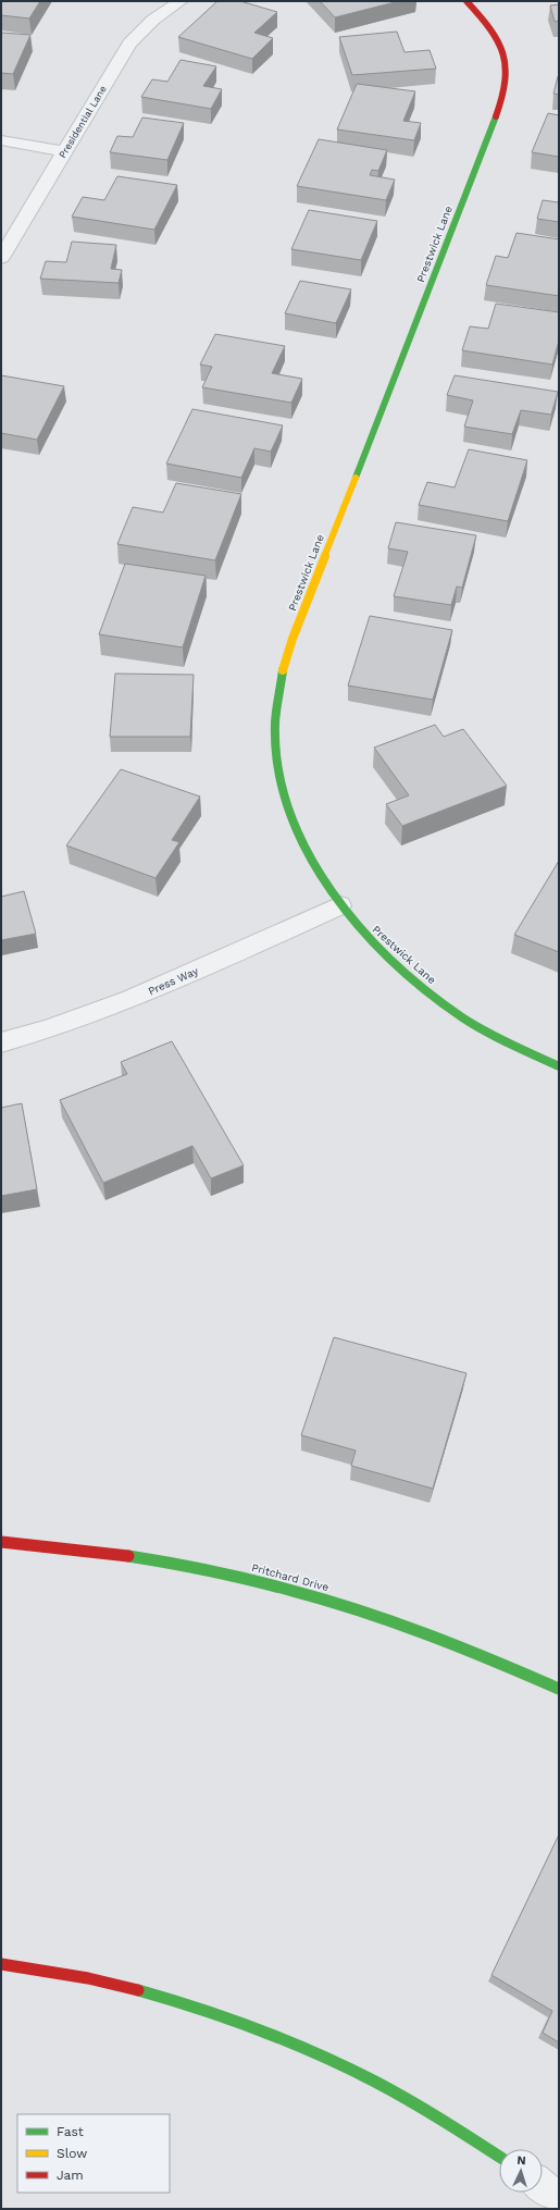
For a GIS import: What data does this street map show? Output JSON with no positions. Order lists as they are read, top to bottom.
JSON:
{
  "streets": {
    "street": [
      "Presidential Lane",
      "Prestwick Lane",
      "Press Way",
      "Pritchard Drive"
    ]
  },
  "crossings": [
    ["Prestwick Lane", "Press Way"]
  ],
  "legend": ["Fast", "Slow", "Jam"],
  "north": "top"
}
